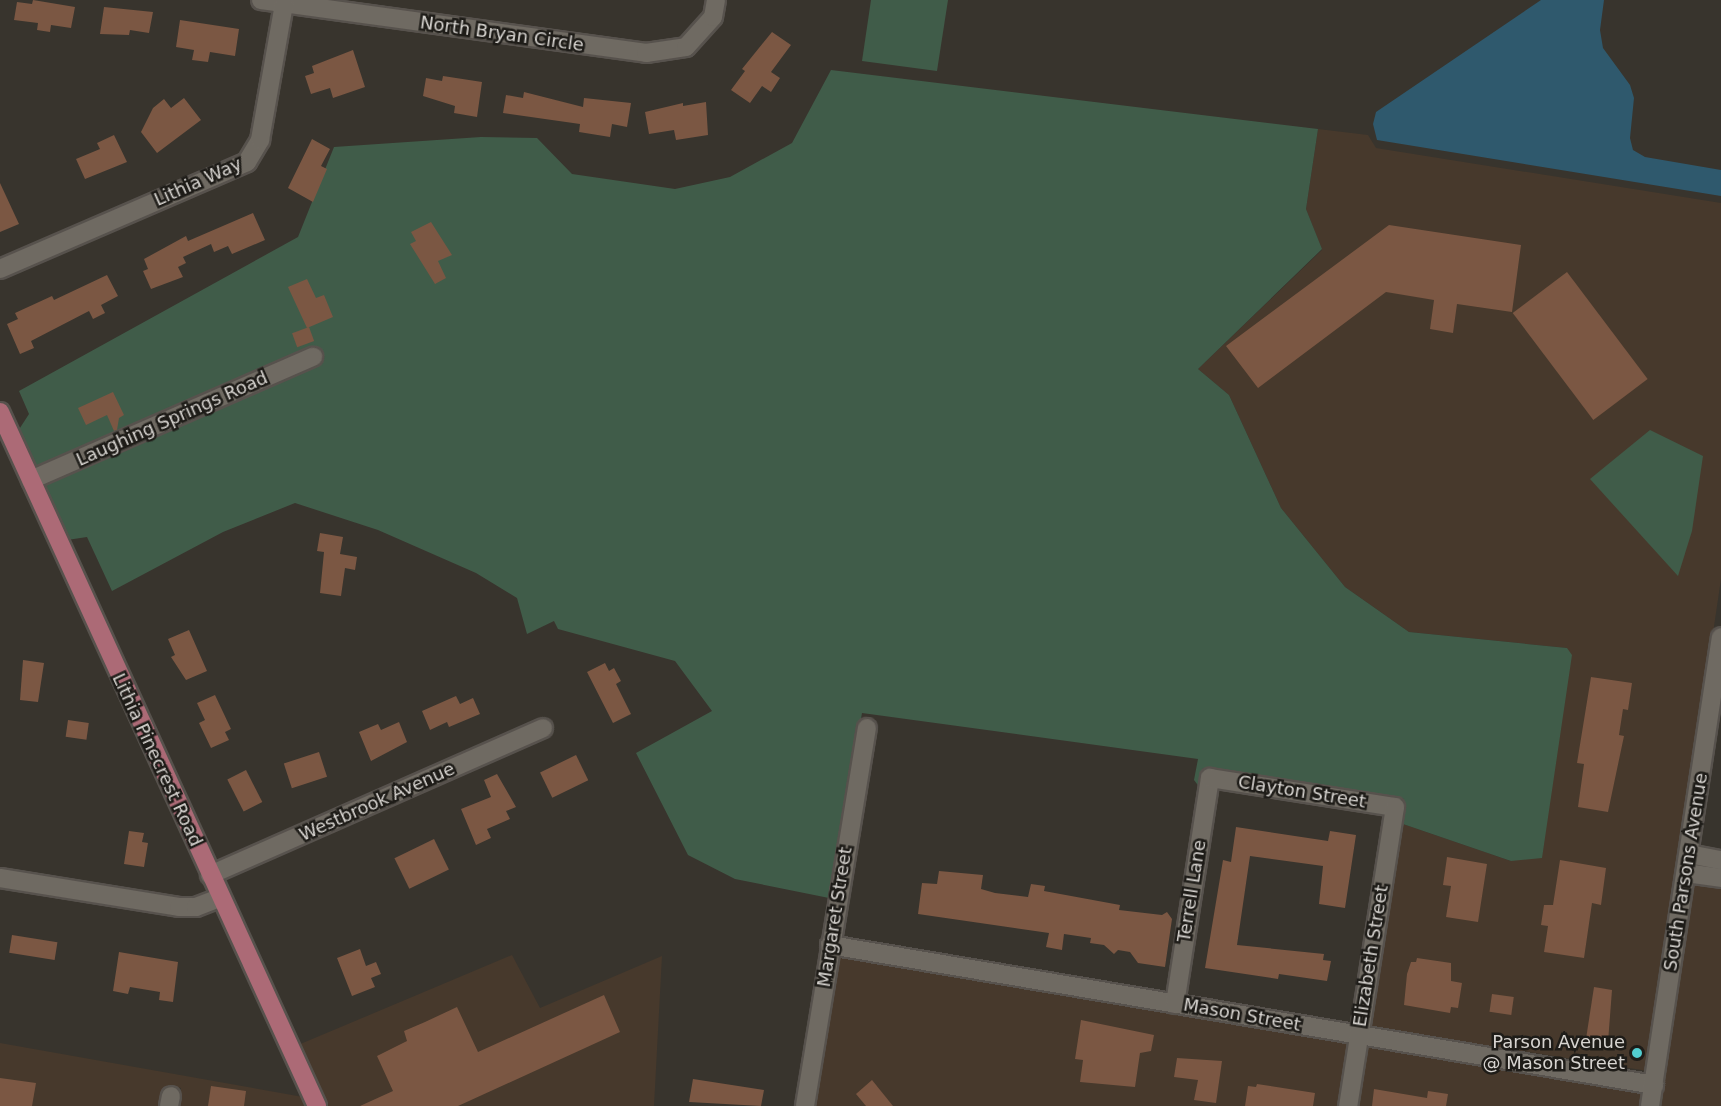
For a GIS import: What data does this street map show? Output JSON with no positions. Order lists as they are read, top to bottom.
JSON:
{
  "streets": {
    "main road": ["Lithia Pinecrest Road"],
    "street": [
      "North Bryan Circle",
      "Lithia Way",
      "Laughing Springs Road",
      "Clayton Street",
      "Westbrook Avenue",
      "South Parsons Avenue",
      "Terrell Lane",
      "Margaret Street",
      "Elizabeth Street",
      "Mason Street"
    ]
  },
  "crossings": [
    ["North Bryan Circle", "Lithia Way"],
    ["Laughing Springs Road", "Lithia Pinecrest Road"],
    ["Lithia Pinecrest Road", "Westbrook Avenue"],
    ["Clayton Street", "Terrell Lane"],
    ["Clayton Street", "Elizabeth Street"],
    ["South Parsons Avenue", "Mason Street"],
    ["Terrell Lane", "Mason Street"],
    ["Margaret Street", "Mason Street"],
    ["Elizabeth Street", "Mason Street"]
  ],
  "places": ["Parson Avenue @ Mason Street"]
}
